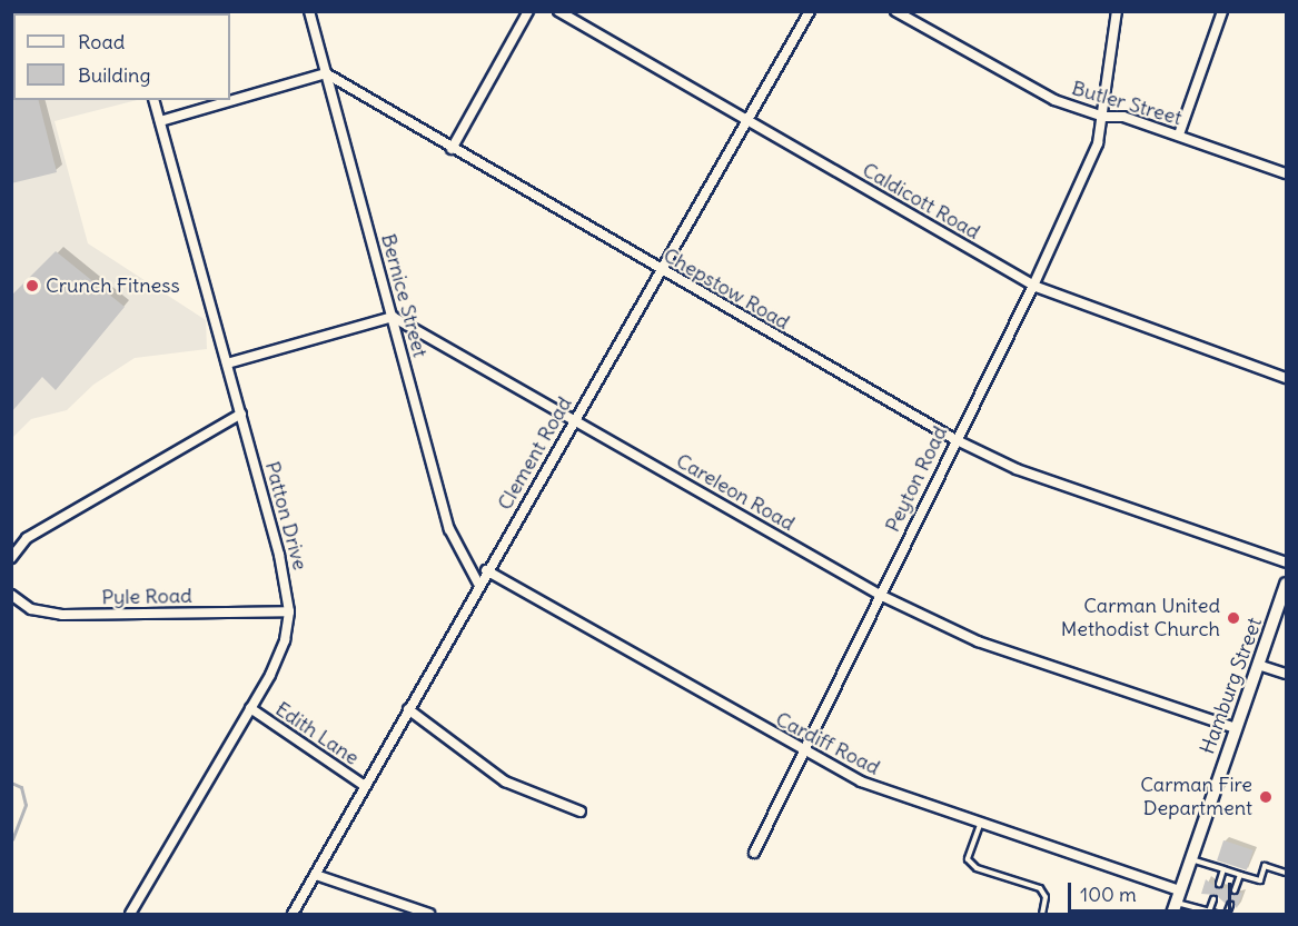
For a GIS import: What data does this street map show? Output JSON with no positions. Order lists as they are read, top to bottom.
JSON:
{
  "streets": {
    "main road": ["Hamburg Street"],
    "street": [
      "Butler Street",
      "Caldicott Road",
      "Chepstow Road",
      "Bernice Street",
      "Clement Road",
      "Peyton Road",
      "Careleon Road",
      "Patton Drive",
      "Pyle Road",
      "Edith Lane",
      "Cardiff Road"
    ]
  },
  "crossings": [
    ["Butler Street", "Peyton Road"],
    ["Caldicott Road", "Clement Road"],
    ["Caldicott Road", "Peyton Road"],
    ["Chepstow Road", "Bernice Street"],
    ["Chepstow Road", "Clement Road"],
    ["Chepstow Road", "Peyton Road"],
    ["Bernice Street", "Clement Road"],
    ["Bernice Street", "Careleon Road"],
    ["Clement Road", "Careleon Road"],
    ["Clement Road", "Edith Lane"],
    ["Clement Road", "Cardiff Road"],
    ["Peyton Road", "Careleon Road"],
    ["Peyton Road", "Cardiff Road"],
    ["Careleon Road", "Hamburg Street"],
    ["Patton Drive", "Pyle Road"],
    ["Patton Drive", "Edith Lane"],
    ["Hamburg Street", "Cardiff Road"]
  ],
  "places": ["Crunch Fitness", "Carman United Methodist Church", "Carman Fire Department"],
  "legend": ["Road", "Building"],
  "scale_bar": "100 m"
}
